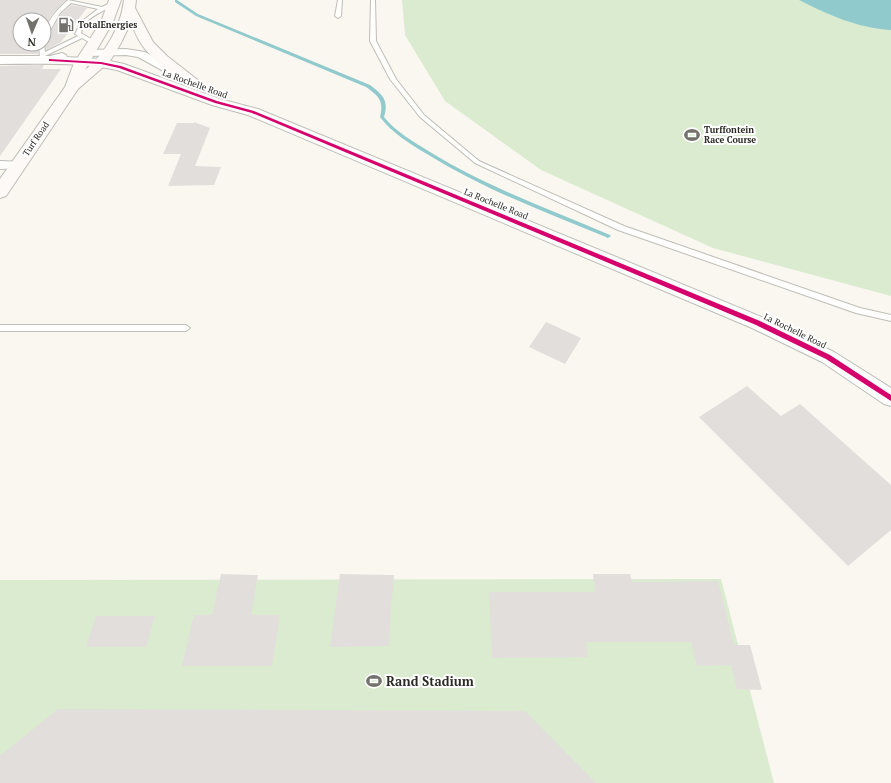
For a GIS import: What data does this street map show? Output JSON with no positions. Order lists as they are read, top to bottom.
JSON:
{
  "streets": {
    "main road": ["Turf Road"],
    "street": ["La Rochelle Road"]
  },
  "crossings": [
    ["La Rochelle Road", "Turf Road"]
  ],
  "places": {
    "fuel station": ["TotalEnergies"],
    "sports": ["Turffontein Race Course", "Rand Stadium"]
  },
  "north": "bottom"
}
